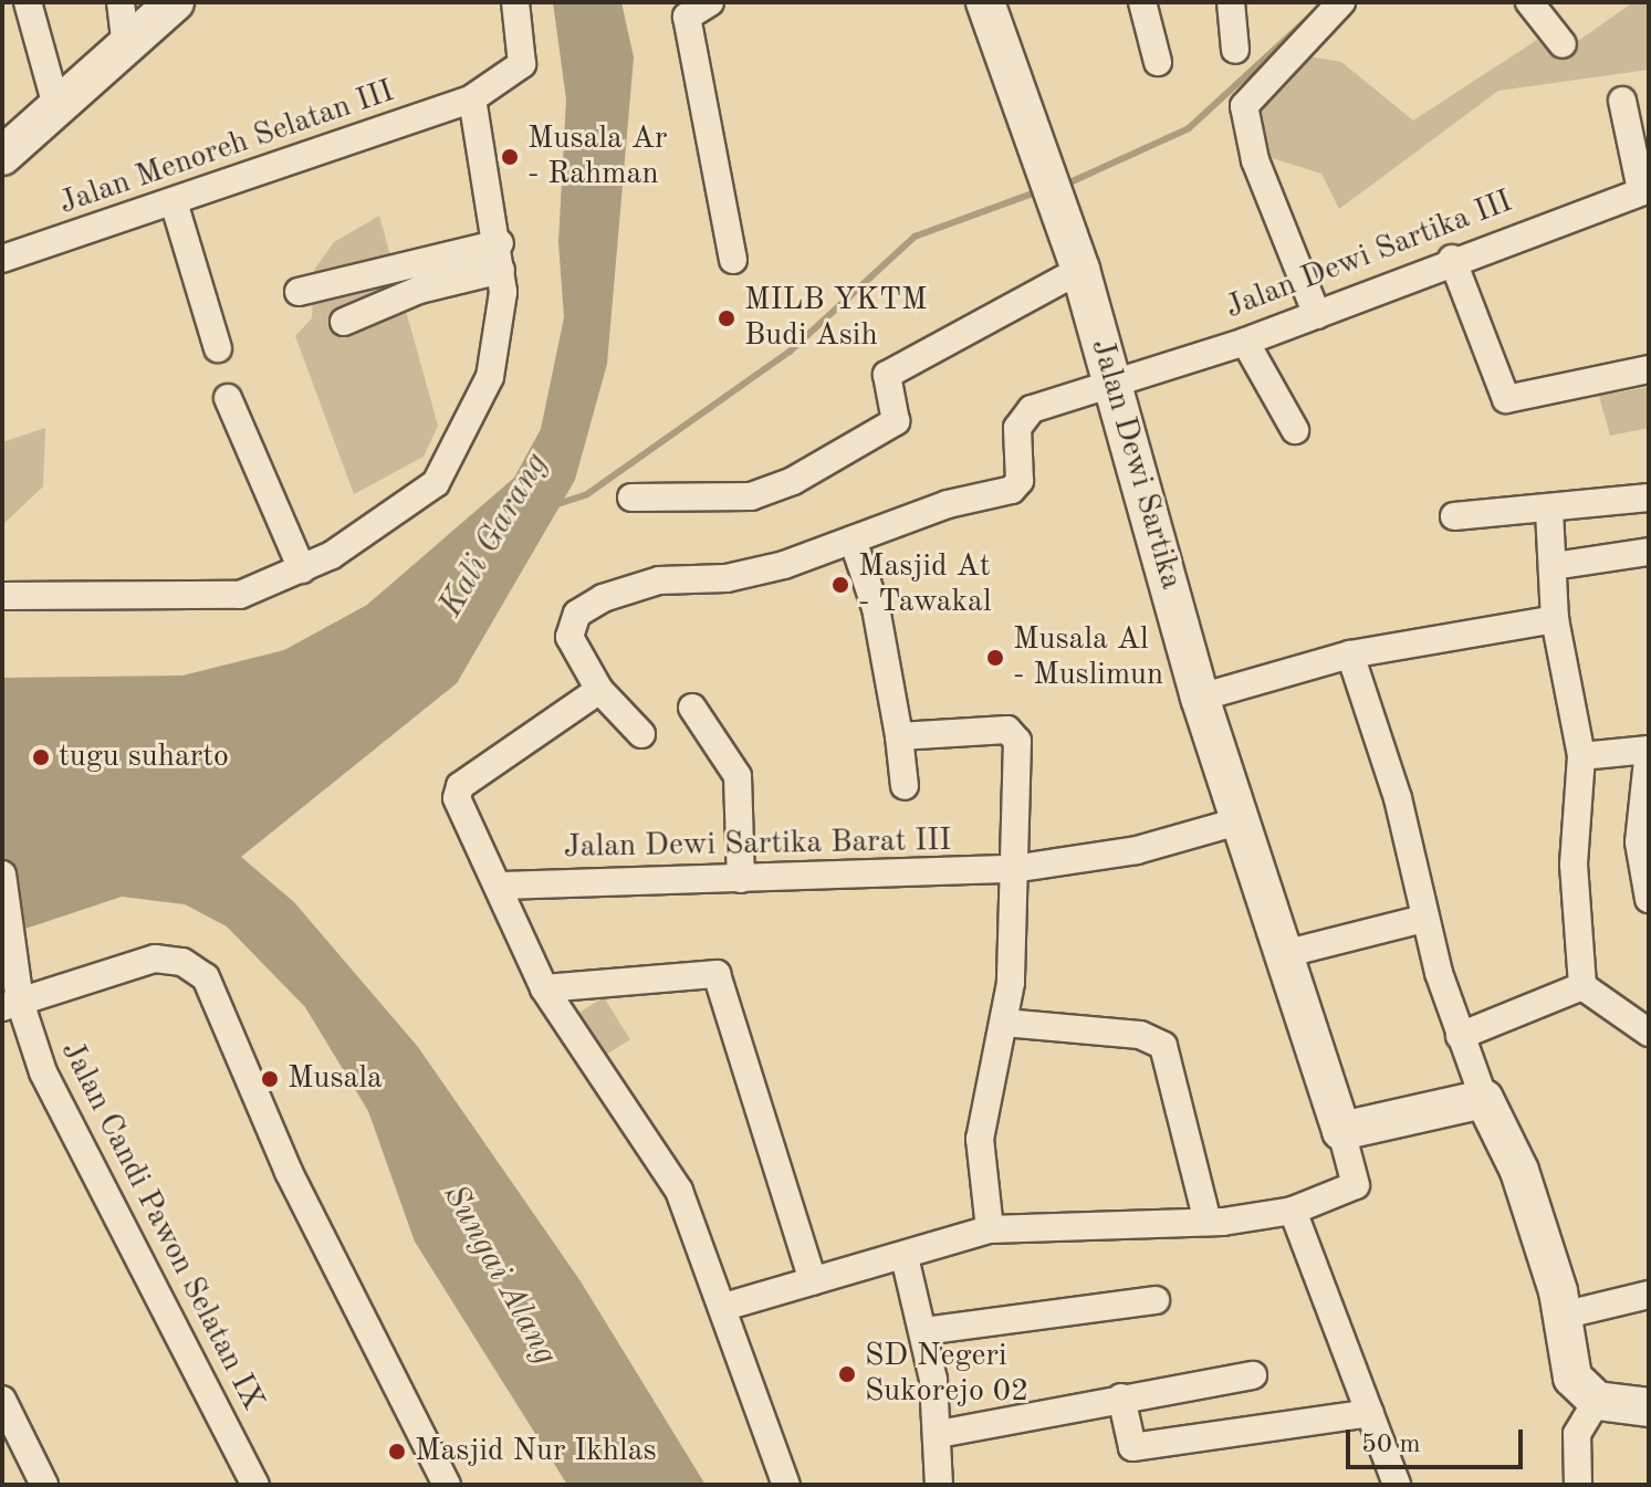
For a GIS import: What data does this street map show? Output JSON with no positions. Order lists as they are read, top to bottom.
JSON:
{
  "streets": {
    "street": [
      "Jalan Menoreh Selatan III",
      "Jalan Dewi Sartika III",
      "Jalan Dewi Sartika",
      "Jalan Dewi Sartika Barat III",
      "Jalan Candi Pawon Selatan IX"
    ]
  },
  "crossings": [
    ["Jalan Dewi Sartika III", "Jalan Dewi Sartika"],
    ["Jalan Dewi Sartika", "Jalan Dewi Sartika Barat III"]
  ],
  "water": ["Kali Garang", "Sungai Alang"],
  "places": [
    "Musala Ar - Rahman",
    "MILB YKTM Budi Asih",
    "Masjid At - Tawakal",
    "Musala Al - Muslimun",
    "tugu suharto",
    "Musala",
    "SD Negeri Sukorejo 02",
    "Masjid Nur Ikhlas"
  ],
  "scale_bar": "50 m"
}
